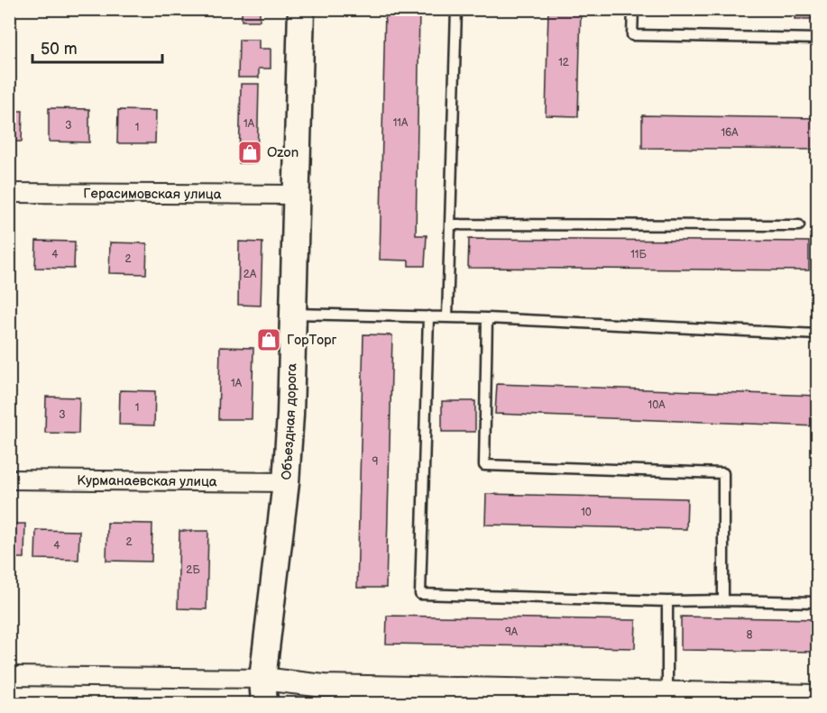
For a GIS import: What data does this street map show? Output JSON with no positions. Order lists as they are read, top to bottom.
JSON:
{
  "streets": {
    "main road": ["Объездная дорога"],
    "street": ["Герасимовская улица", "Курманаевская улица"]
  },
  "crossings": [
    ["Герасимовская улица", "Объездная дорога"],
    ["Объездная дорога", "Курманаевская улица"]
  ],
  "places": {
    "shop": ["Ozon", "ГорТорг"]
  },
  "house_numbers": [
    "12",
    "11А",
    "1А",
    "3",
    "1",
    "16А",
    "4",
    "11Б",
    "2",
    "2А",
    "1А",
    "10А",
    "1",
    "3",
    "9",
    "10",
    "2",
    "4",
    "2Б",
    "9А",
    "8"
  ],
  "scale_bar": "50 m"
}
